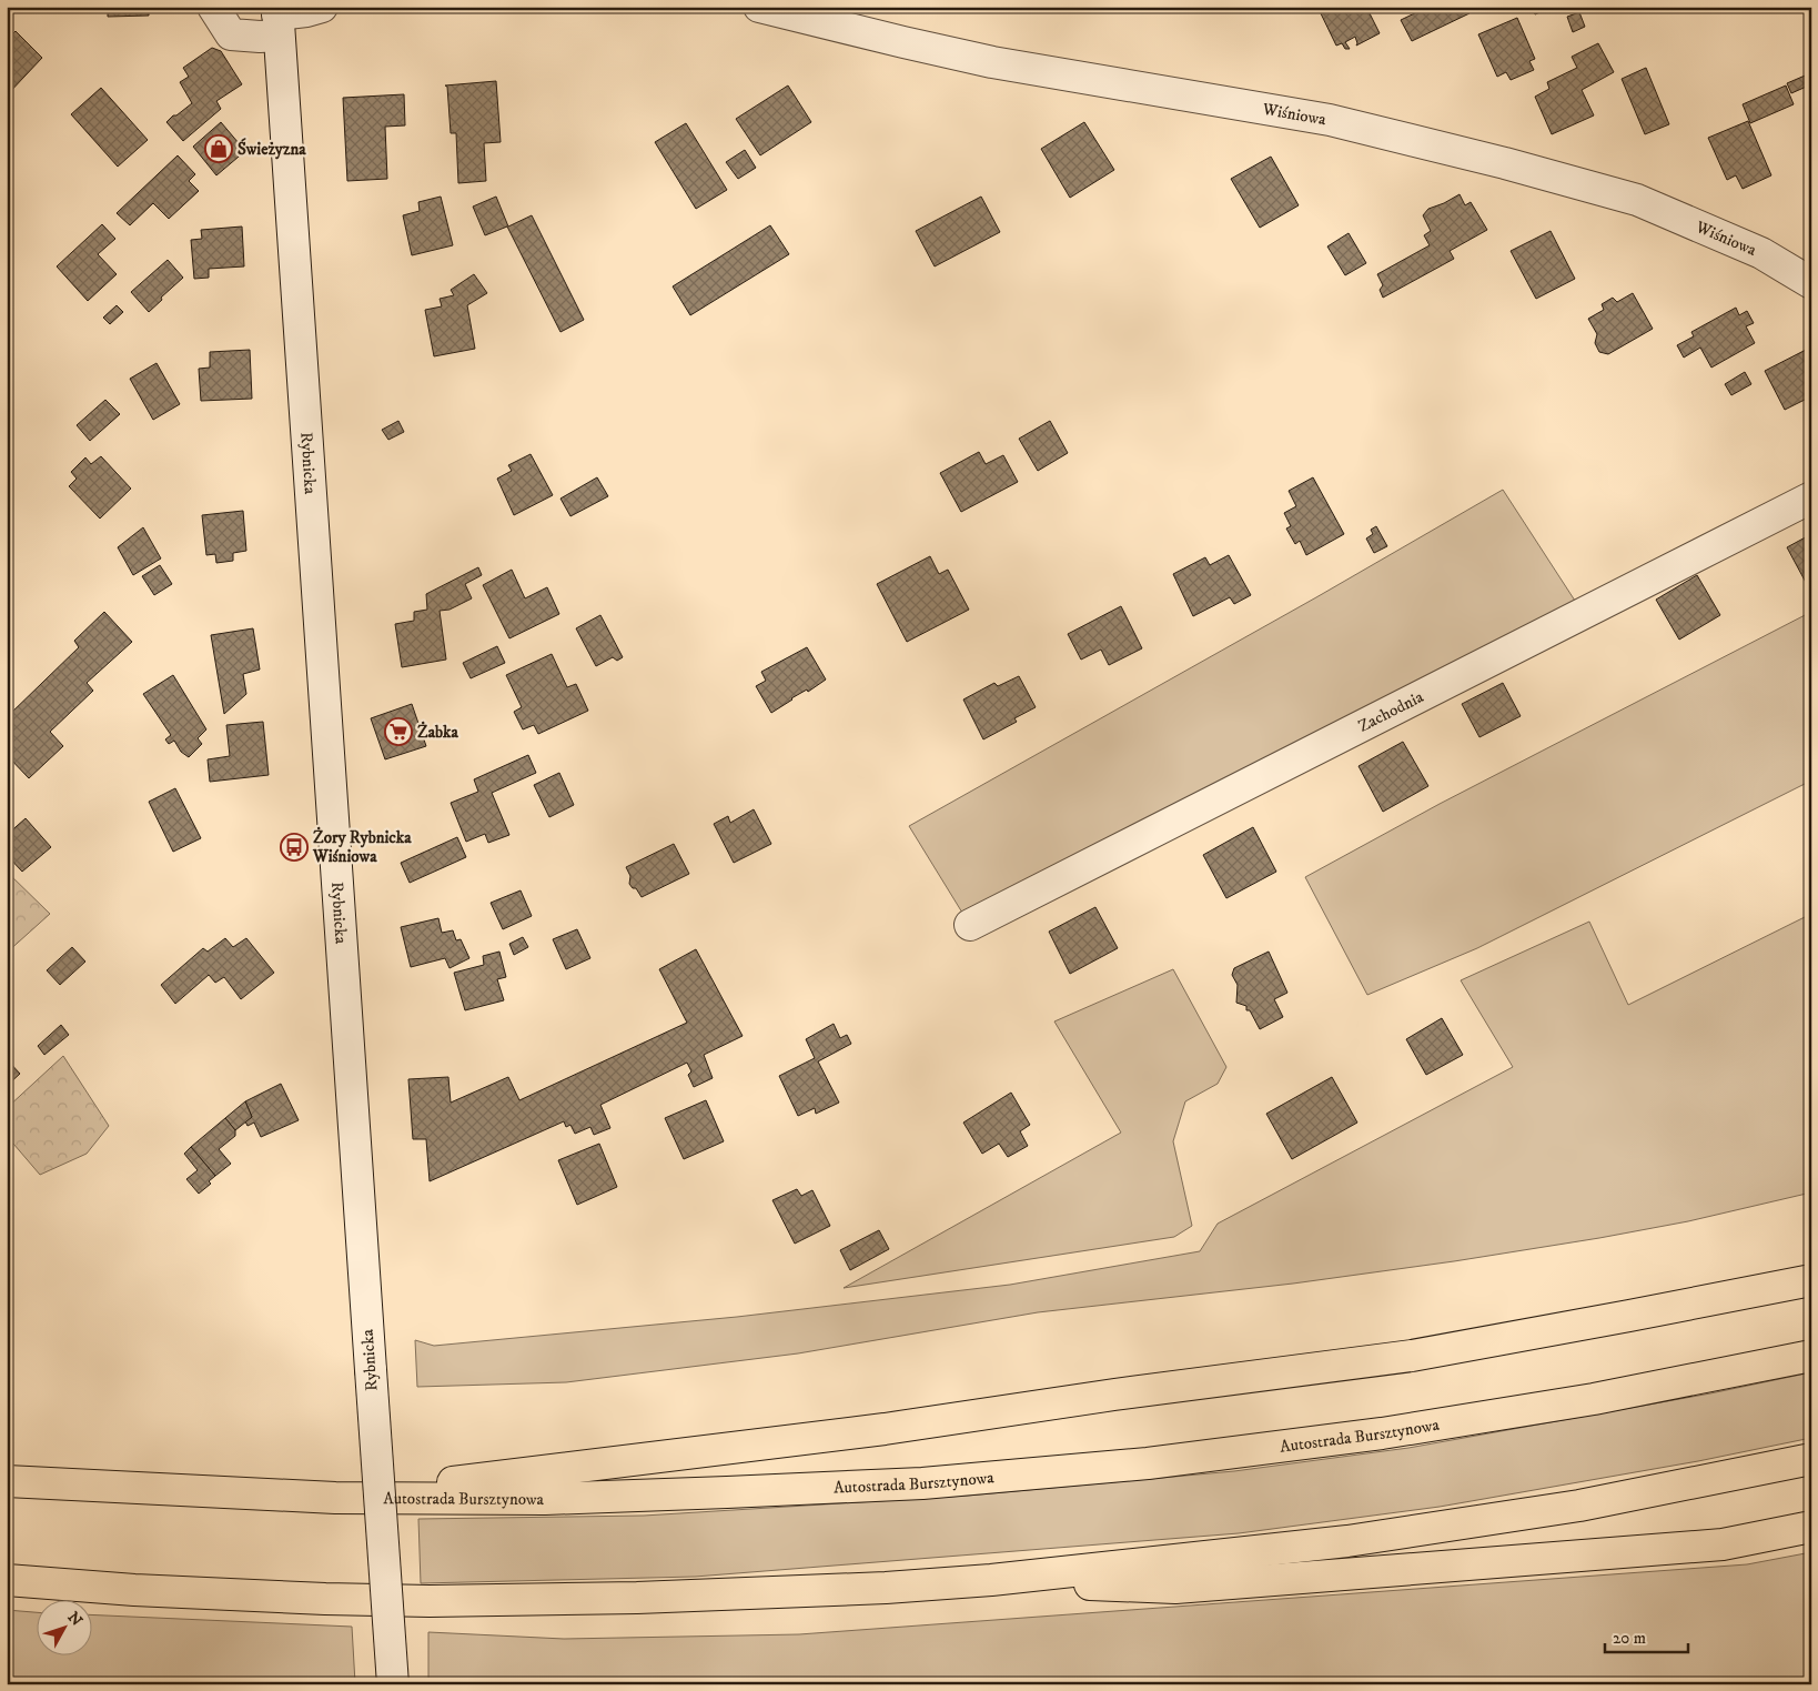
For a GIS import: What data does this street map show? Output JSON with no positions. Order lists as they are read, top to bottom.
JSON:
{
  "streets": {
    "highway": ["Autostrada Bursztynowa"],
    "street": ["Wiśniowa", "Rybnicka", "Zachodnia"]
  },
  "places": {
    "shop": ["Świeżyzna"],
    "supermarket": ["Żabka"],
    "bus stop": ["Żory Rybnicka Wiśniowa"]
  },
  "scale_bar": "20 m",
  "north": "top right"
}
